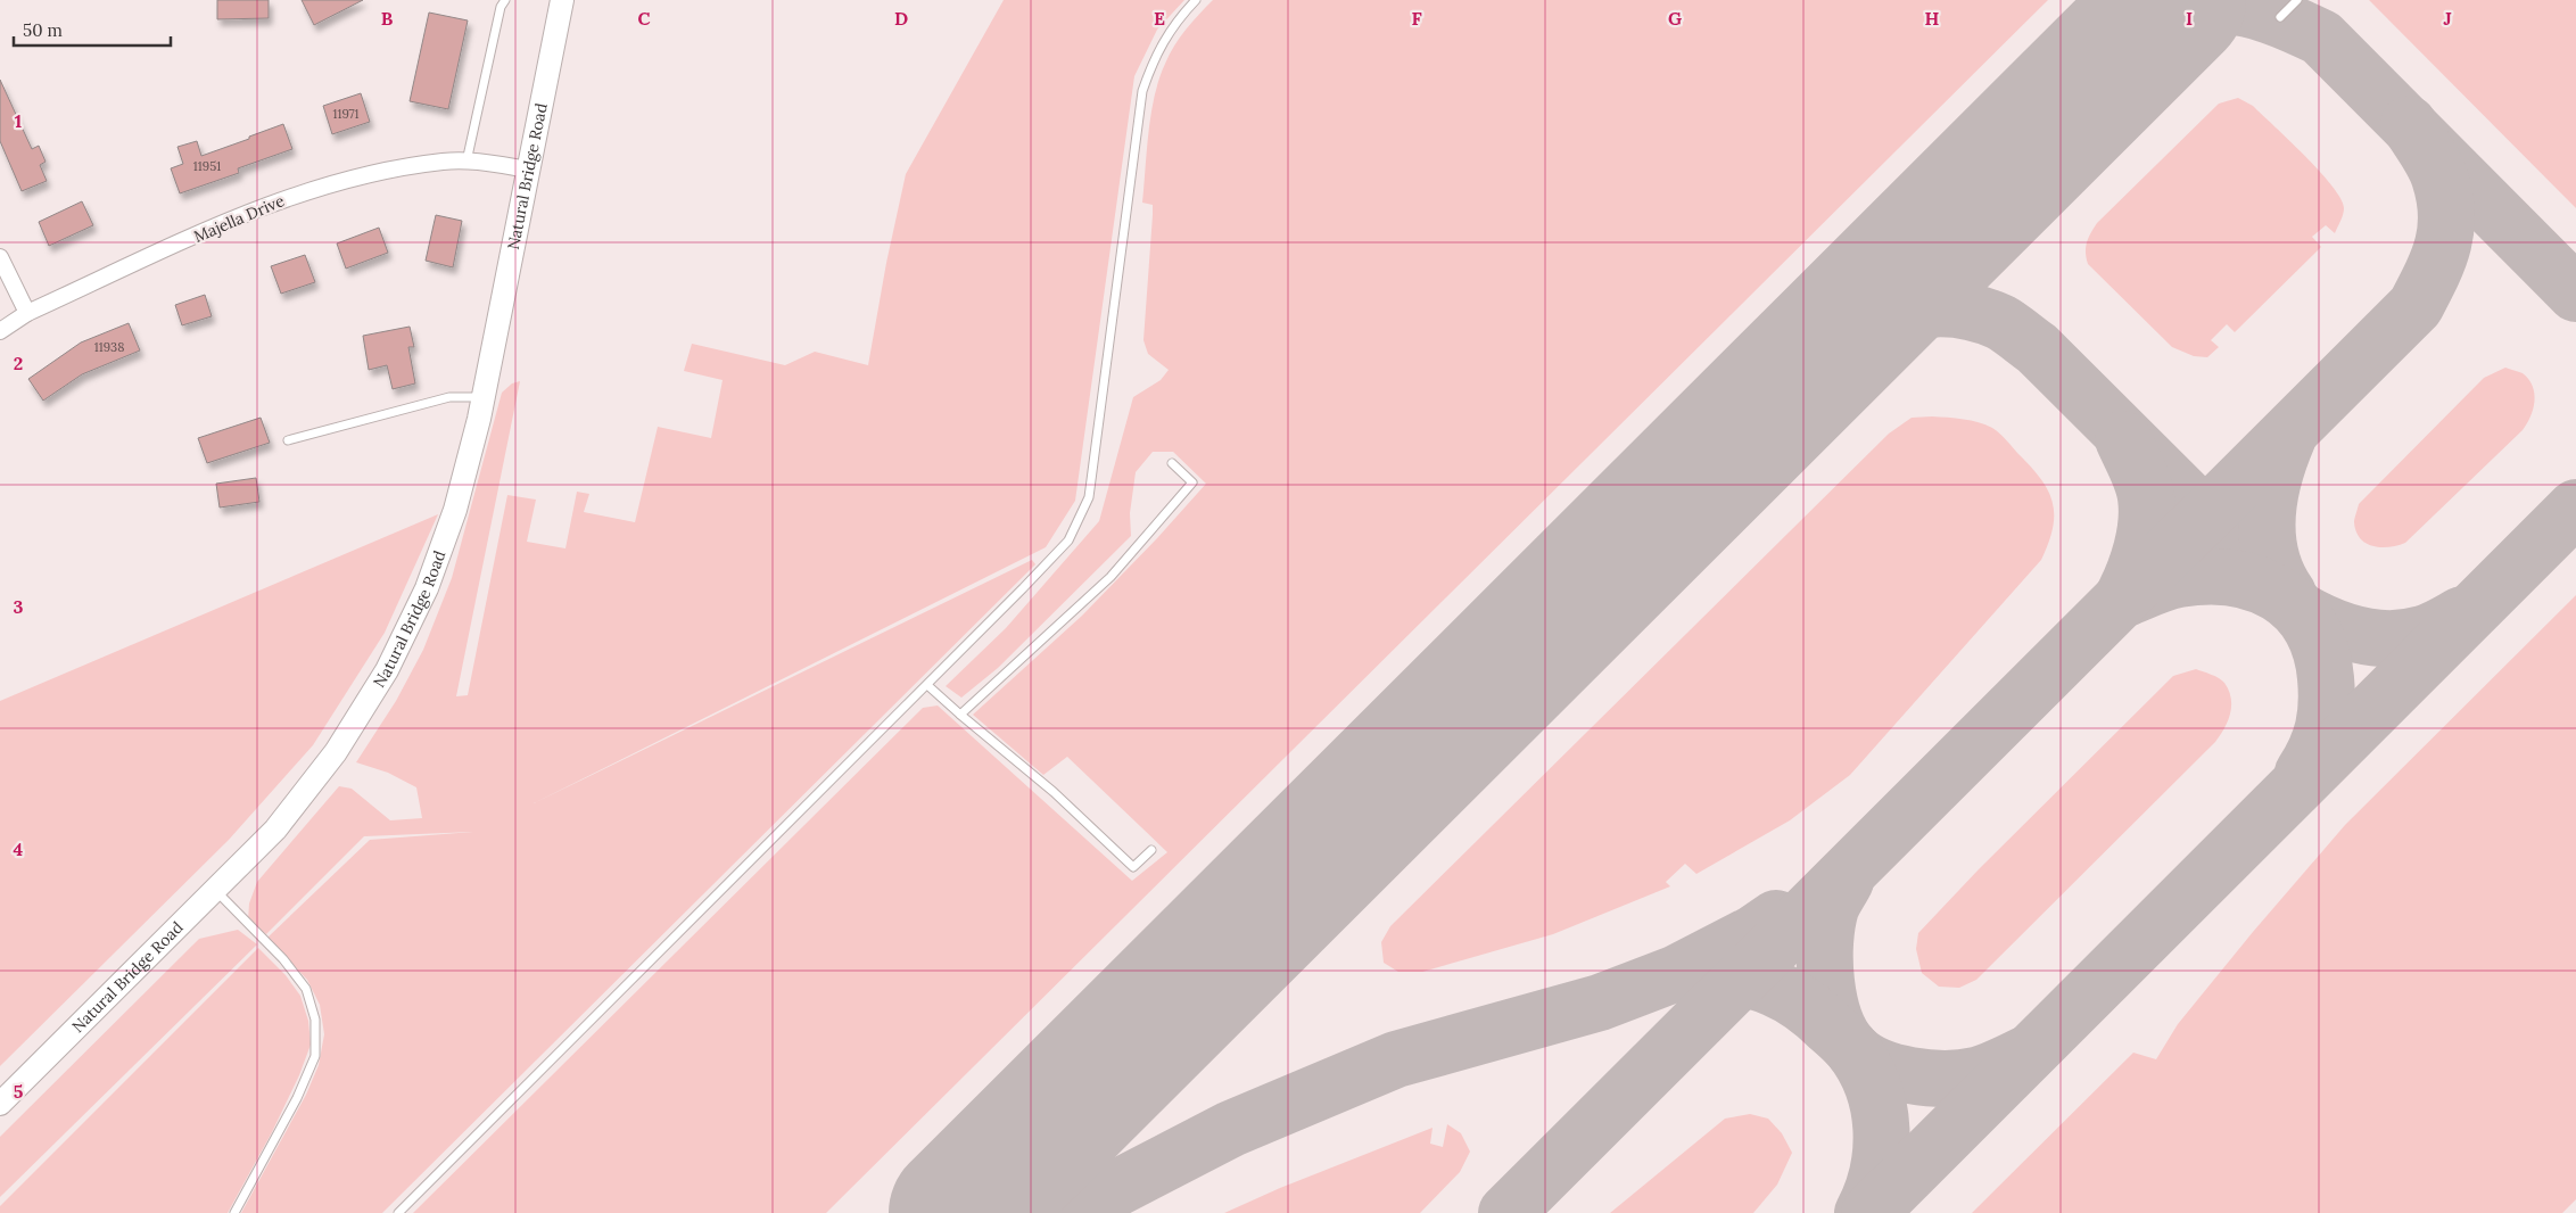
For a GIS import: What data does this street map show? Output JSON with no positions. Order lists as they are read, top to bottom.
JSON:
{
  "streets": {
    "main road": ["Natural Bridge Road"],
    "street": ["Majella Drive"]
  },
  "crossings": [
    ["Natural Bridge Road", "Majella Drive"]
  ],
  "house_numbers": ["11971", "11951", "11938"],
  "scale_bar": "50 m",
  "grid": {
    "columns": [
      "B",
      "C",
      "D",
      "E",
      "F",
      "G",
      "H",
      "I",
      "J"
    ],
    "rows": [
      "1",
      "2",
      "3",
      "4",
      "5"
    ]
  }
}
